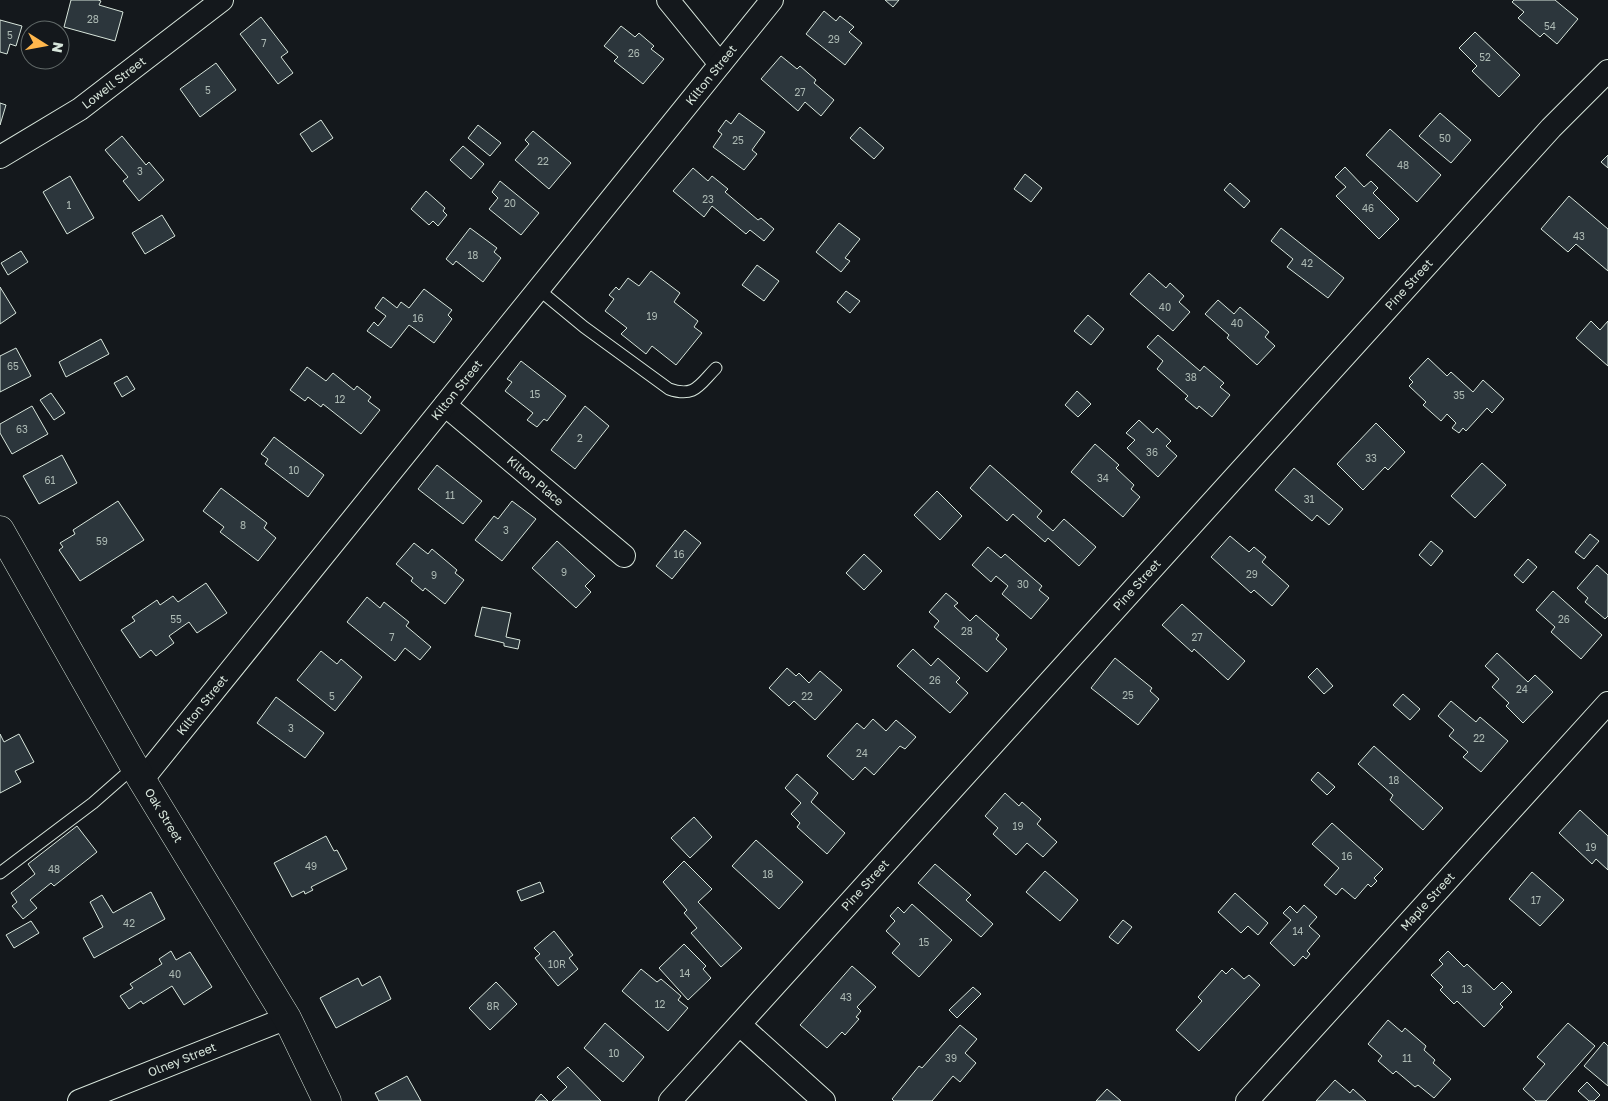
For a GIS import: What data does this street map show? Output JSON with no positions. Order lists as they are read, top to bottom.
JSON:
{
  "streets": {
    "street": [
      "Kilton Street",
      "Lowell Street",
      "Pine Street",
      "Kilton Place",
      "Oak Street",
      "Maple Street",
      "Olney Street"
    ]
  },
  "crossings": [
    ["Kilton Street", "Kilton Place"],
    ["Kilton Street", "Oak Street"],
    ["Oak Street", "Olney Street"]
  ],
  "house_numbers": [
    "28",
    "54",
    "5",
    "29",
    "7",
    "26",
    "52",
    "5",
    "27",
    "50",
    "25",
    "22",
    "48",
    "3",
    "23",
    "20",
    "1",
    "46",
    "43",
    "18",
    "42",
    "40",
    "19",
    "16",
    "40",
    "65",
    "38",
    "15",
    "35",
    "12",
    "63",
    "2",
    "36",
    "33",
    "10",
    "34",
    "61",
    "11",
    "31",
    "8",
    "3",
    "59",
    "16",
    "9",
    "29",
    "9",
    "30",
    "55",
    "26",
    "28",
    "7",
    "27",
    "26",
    "24",
    "25",
    "5",
    "22",
    "3",
    "22",
    "24",
    "18",
    "19",
    "19",
    "16",
    "49",
    "48",
    "18",
    "17",
    "42",
    "14",
    "15",
    "10R",
    "14",
    "40",
    "13",
    "43",
    "12",
    "8R",
    "10",
    "39",
    "11"
  ],
  "north": "right"
}
